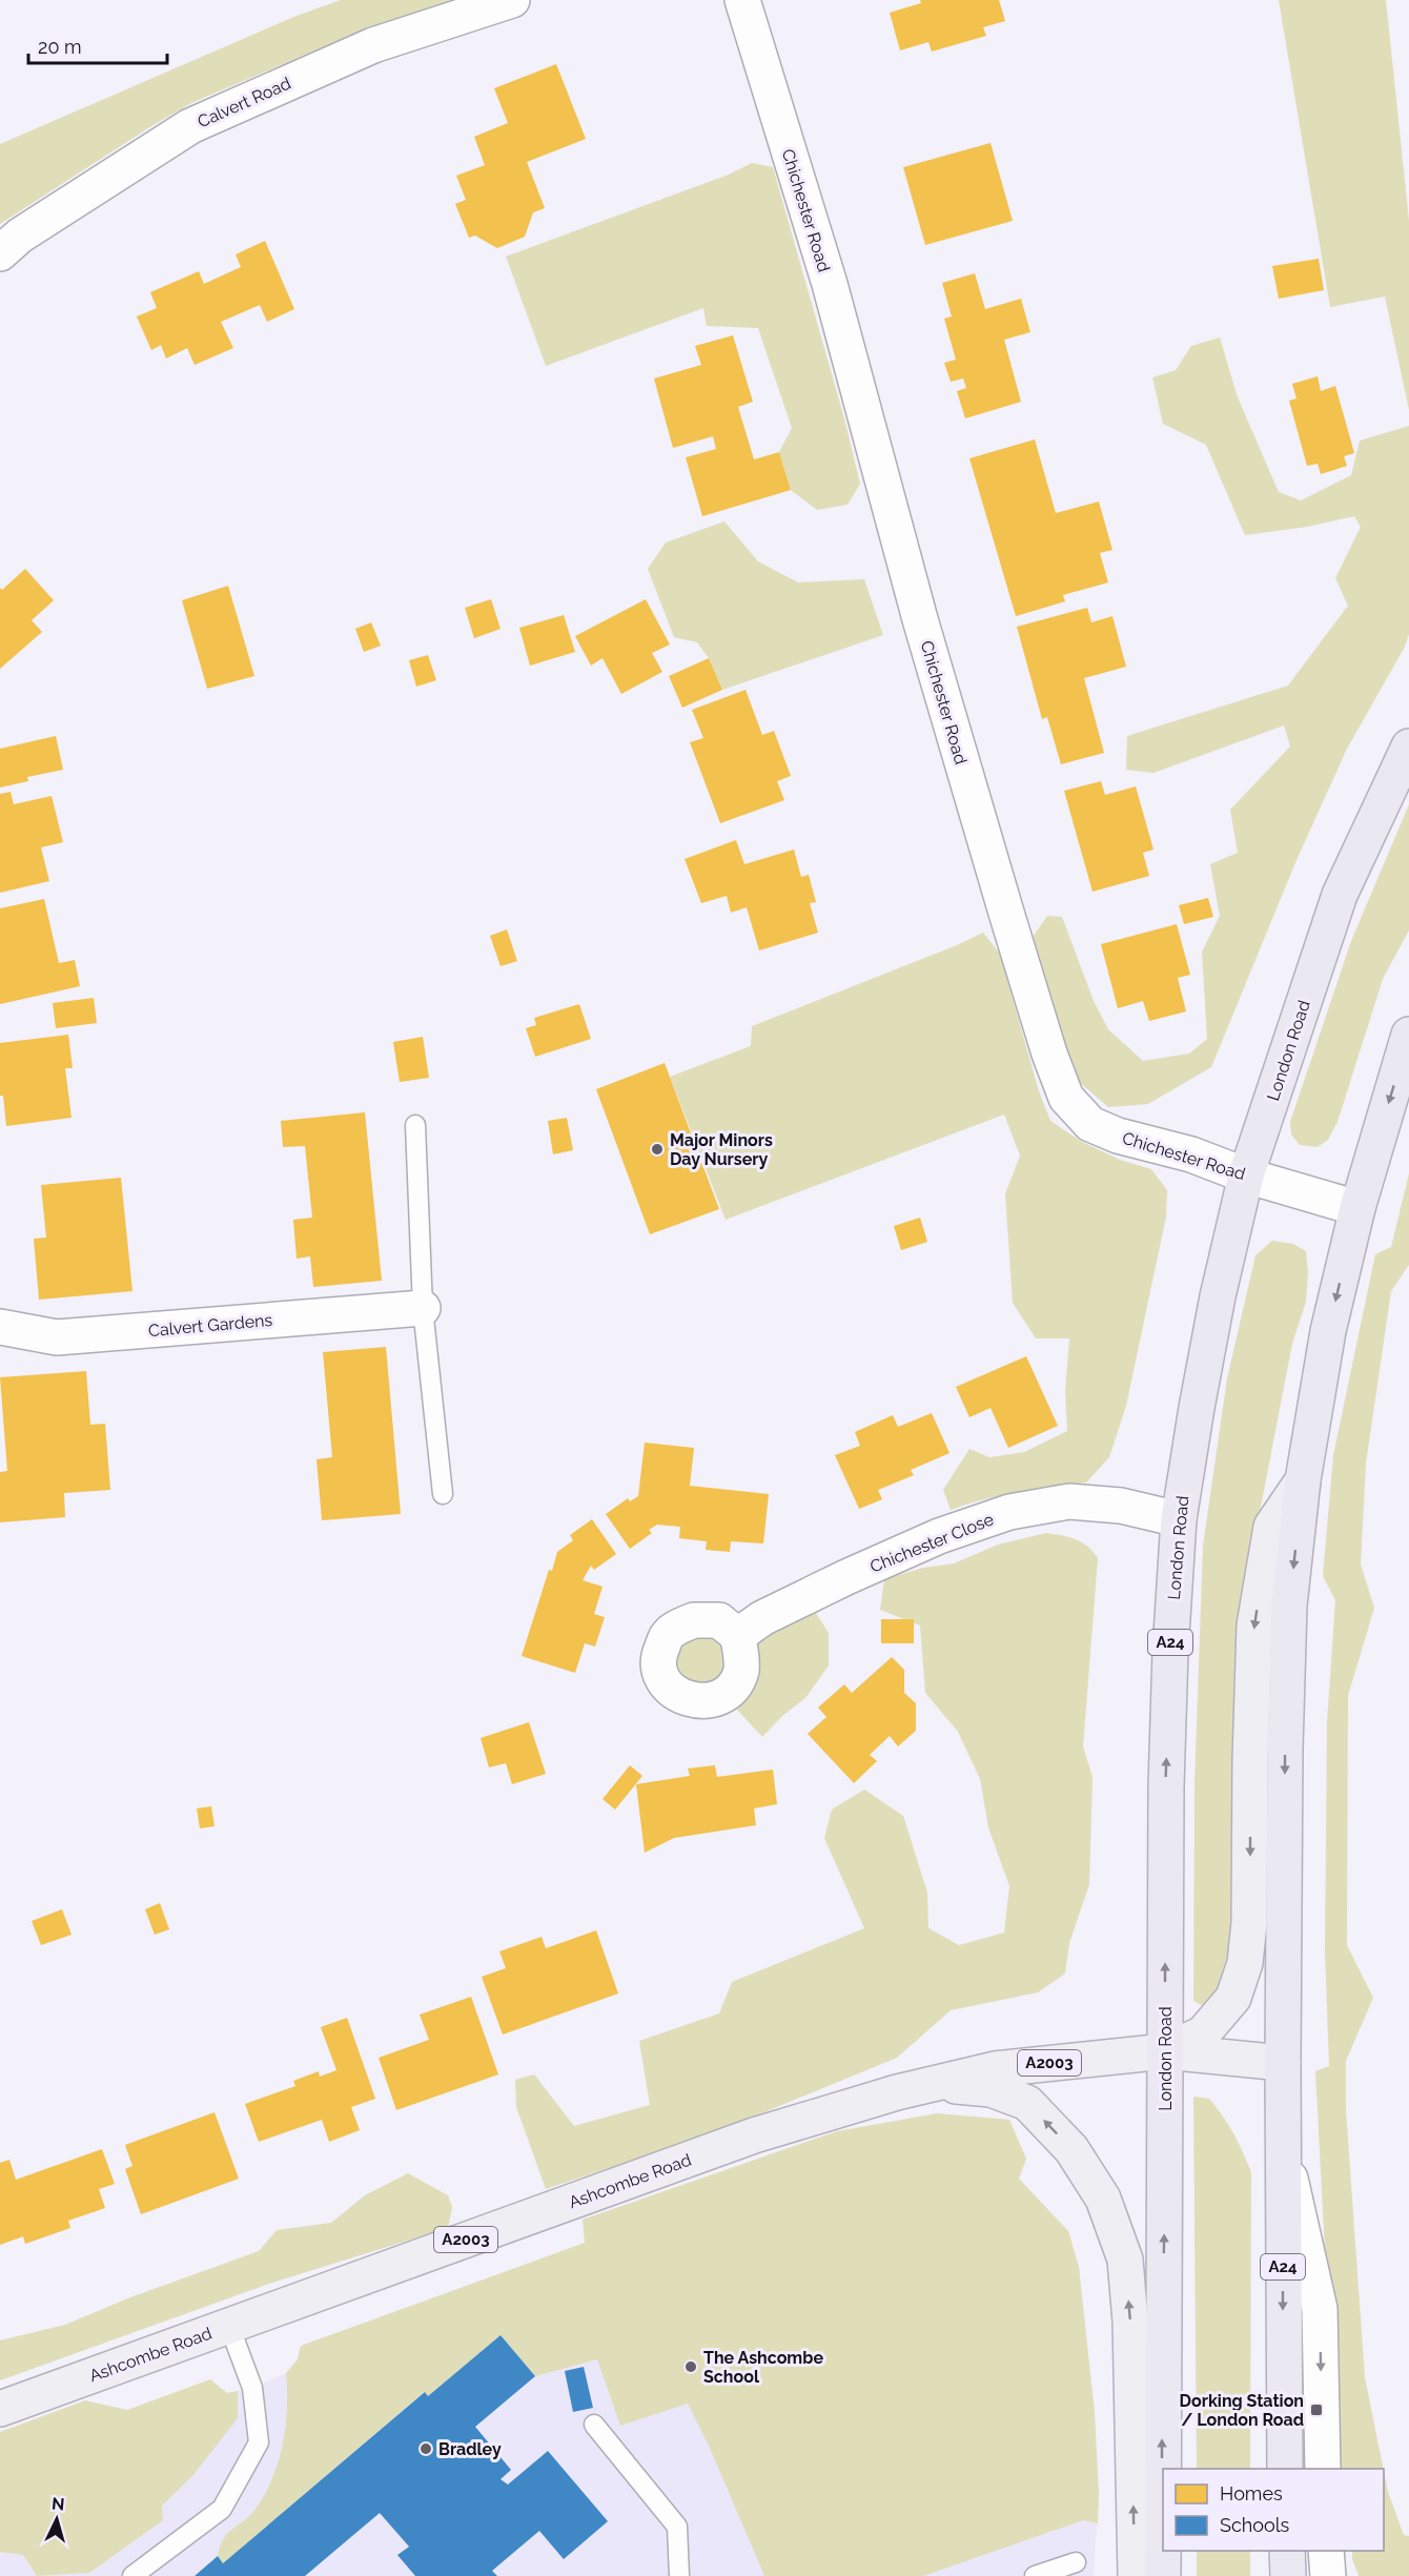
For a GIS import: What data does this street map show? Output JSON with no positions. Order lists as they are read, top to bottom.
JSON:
{
  "streets": {
    "highway": ["London Road", "A24"],
    "main road": ["A2003", "Ashcombe Road"],
    "street": [
      "Calvert Road",
      "Chichester Road",
      "Calvert Gardens",
      "Chichester Close"
    ]
  },
  "crossings": [
    ["Chichester Road", "London Road"],
    ["Chichester Road", "A24"],
    ["London Road", "Chichester Close"],
    ["London Road", "Ashcombe Road"],
    ["A24", "Ashcombe Road"]
  ],
  "places": {
    "other": ["Major Minors Day Nursery", "The Ashcombe School", "Bradley"],
    "transit": ["Dorking Station / London Road"]
  },
  "legend": ["Homes", "Schools"],
  "scale_bar": "20 m",
  "north": "top"
}
